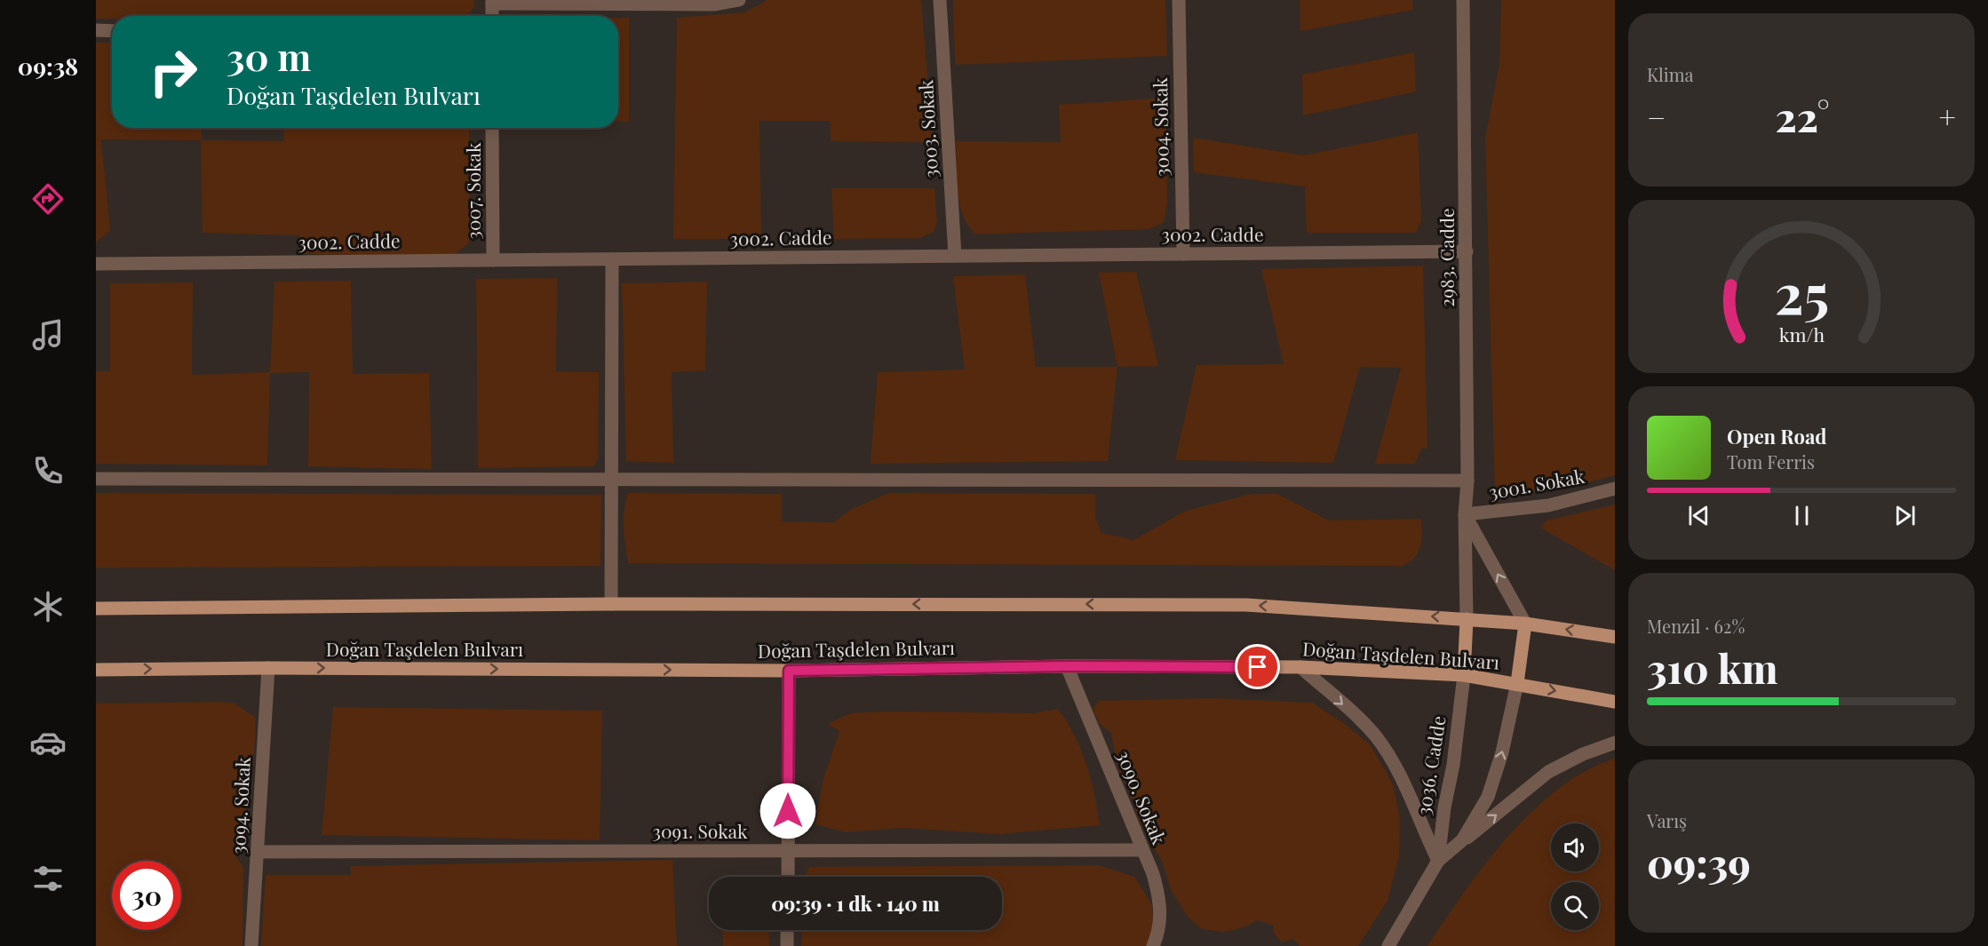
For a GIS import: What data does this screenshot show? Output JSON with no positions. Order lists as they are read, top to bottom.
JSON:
{
  "streets": {
    "main road": ["Doğan Taşdelen Bulvarı"],
    "street": [
      "3004. Sokak",
      "3003. Sokak",
      "3007. Sokak",
      "3002. Cadde",
      "2983. Cadde",
      "3001. Sokak",
      "3036. Cadde",
      "3090. Sokak",
      "3094. Sokak",
      "3091. Sokak"
    ]
  },
  "crossings": [
    ["3004. Sokak", "3002. Cadde"],
    ["3003. Sokak", "3002. Cadde"],
    ["3007. Sokak", "3002. Cadde"],
    ["3002. Cadde", "2983. Cadde"],
    ["2983. Cadde", "3001. Sokak"],
    ["Doğan Taşdelen Bulvarı", "3036. Cadde"],
    ["Doğan Taşdelen Bulvarı", "3090. Sokak"],
    ["Doğan Taşdelen Bulvarı", "3094. Sokak"],
    ["3090. Sokak", "3091. Sokak"],
    ["3094. Sokak", "3091. Sokak"]
  ],
  "page": {
    "tabs": "09:38",
    "tile": [
      "Klima",
      ["Menzil · 62%", "310 km"],
      ["Varış", "09:39"]
    ],
    "turn": ["30 m", "Doğan Taşdelen Bulvarı"],
    "heat": ["−", "22°", "+"],
    "song": ["Open Road", "Tom Ferris"],
    "limit": "30",
    "trip": "09:39 · 1 dk · 140 m",
    "gauge": ["25", "km/h"]
  }
}
